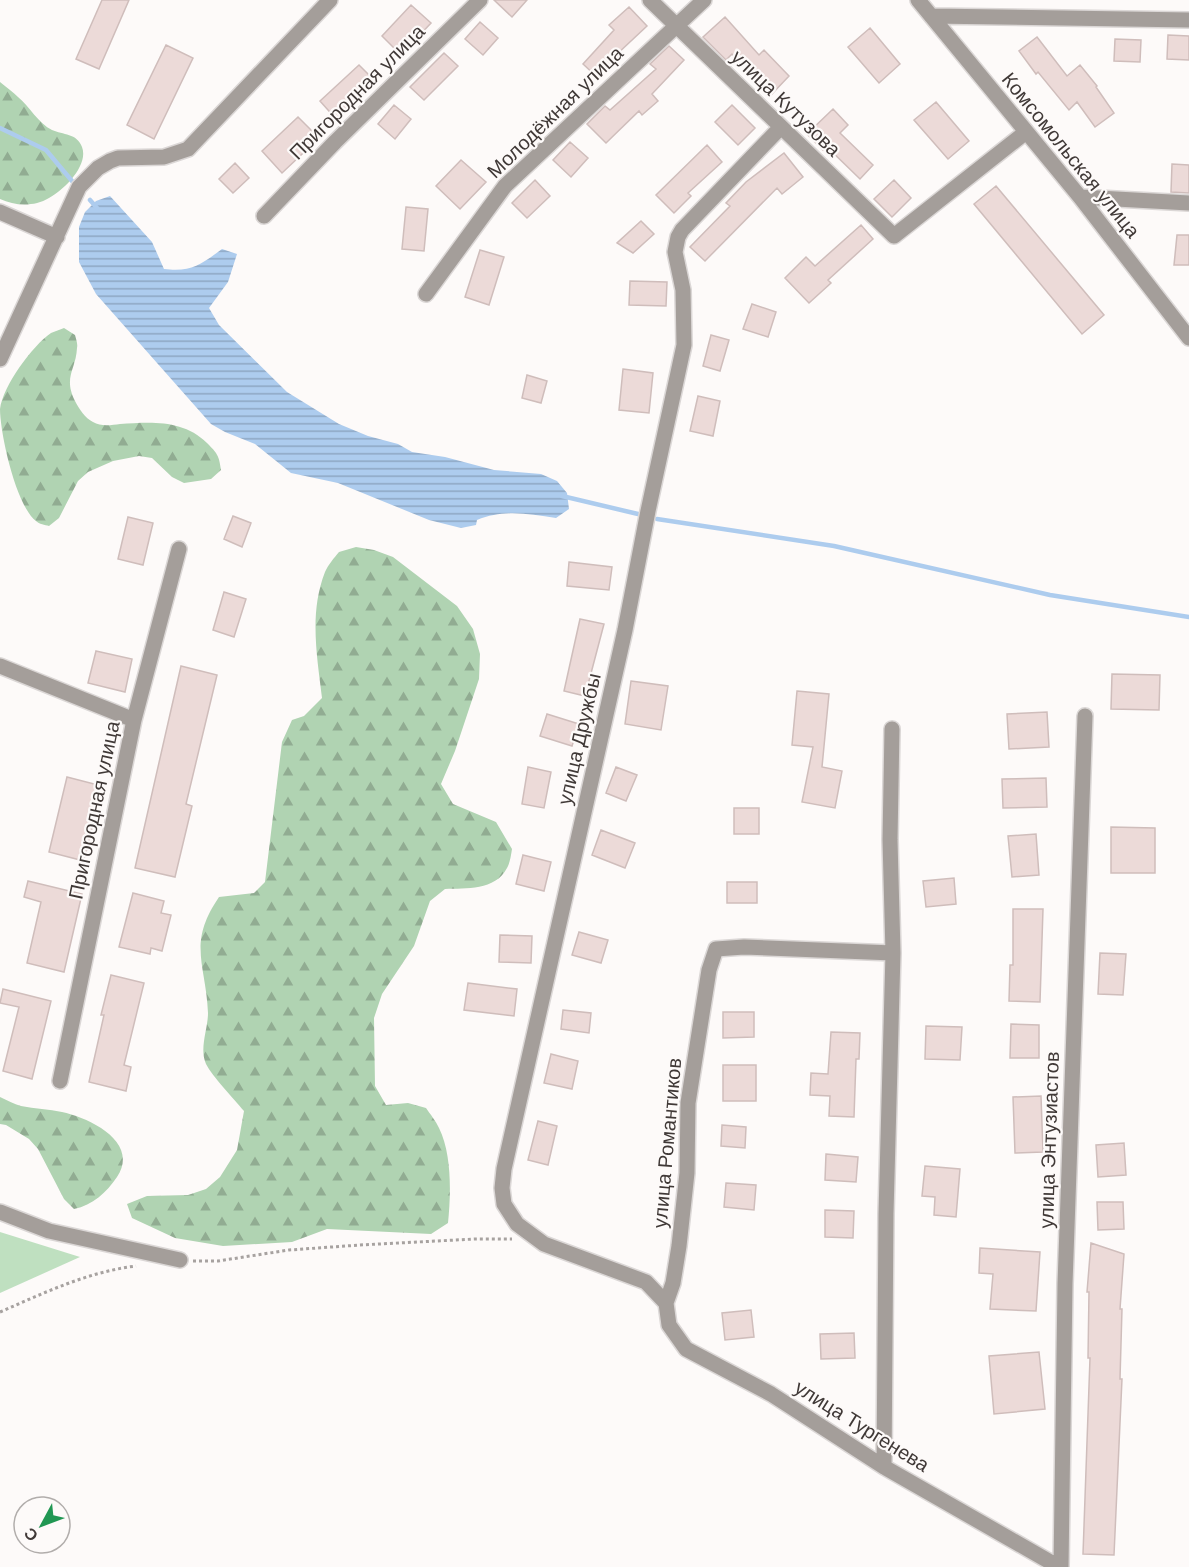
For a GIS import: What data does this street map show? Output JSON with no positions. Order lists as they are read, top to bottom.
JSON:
{
  "streets": {
    "street": [
      "Пригородная улица",
      "улица Кутузова",
      "Молодёжная улица",
      "Комсомольская улица",
      "улица Дружбы",
      "улица Энтузиастов",
      "улица Романтиков",
      "улица Тургенева"
    ]
  },
  "crossings": [
    ["улица Кутузова", "Молодёжная улица"],
    ["улица Кутузова", "Комсомольская улица"],
    ["улица Кутузова", "улица Дружбы"],
    ["улица Дружбы", "улица Романтиков"],
    ["улица Дружбы", "улица Тургенева"],
    ["улица Энтузиастов", "улица Тургенева"],
    ["улица Романтиков", "улица Тургенева"]
  ],
  "north": "bottom left"
}
